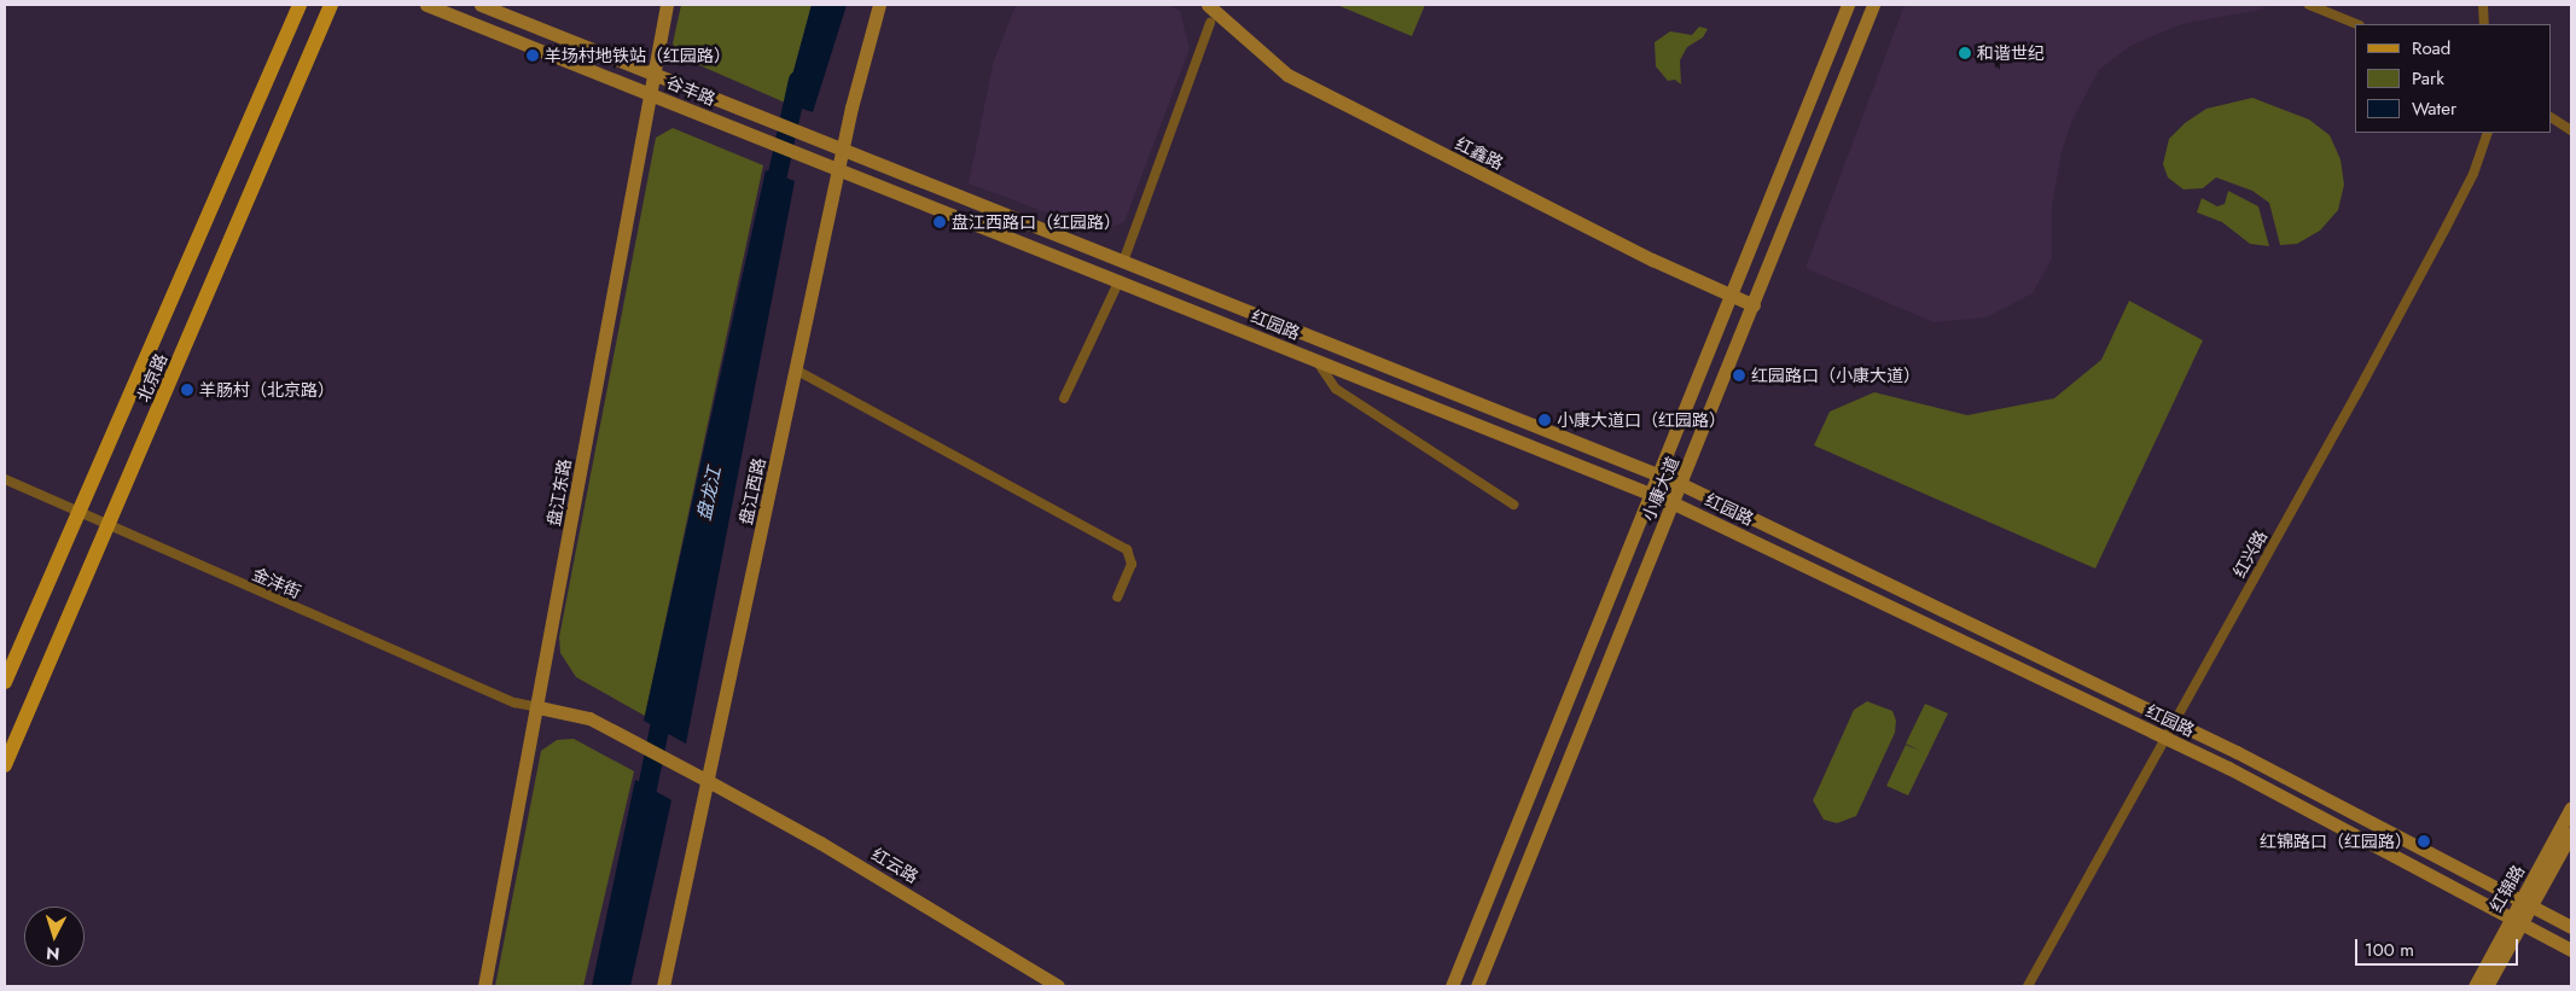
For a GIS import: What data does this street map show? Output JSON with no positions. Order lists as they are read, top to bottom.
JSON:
{
  "streets": {
    "main road": [
      "谷丰路",
      "红鑫路",
      "红园路",
      "北京路",
      "小康大道",
      "盘江西路",
      "盘江东路",
      "红云路",
      "红锦路"
    ],
    "street": ["红兴路", "金沣街"]
  },
  "crossings": [
    ["谷丰路", "红园路"],
    ["谷丰路", "盘江西路"],
    ["谷丰路", "盘江东路"],
    ["红鑫路", "小康大道"],
    ["红园路", "小康大道"],
    ["红园路", "盘江西路"],
    ["红园路", "红兴路"],
    ["红园路", "红锦路"],
    ["北京路", "金沣街"],
    ["盘江西路", "红云路"],
    ["盘江东路", "金沣街"],
    ["盘江东路", "红云路"],
    ["金沣街", "红云路"]
  ],
  "water": ["盘龙江"],
  "places": [
    "和谐世纪",
    "羊场村地铁站（红园路）",
    "盘江西路口（红园路）",
    "红园路口（小康大道）",
    "羊肠村（北京路）",
    "小康大道口（红园路）",
    "红锦路口（红园路）"
  ],
  "legend": ["Road", "Park", "Water"],
  "scale_bar": "100 m",
  "north": "bottom"
}
